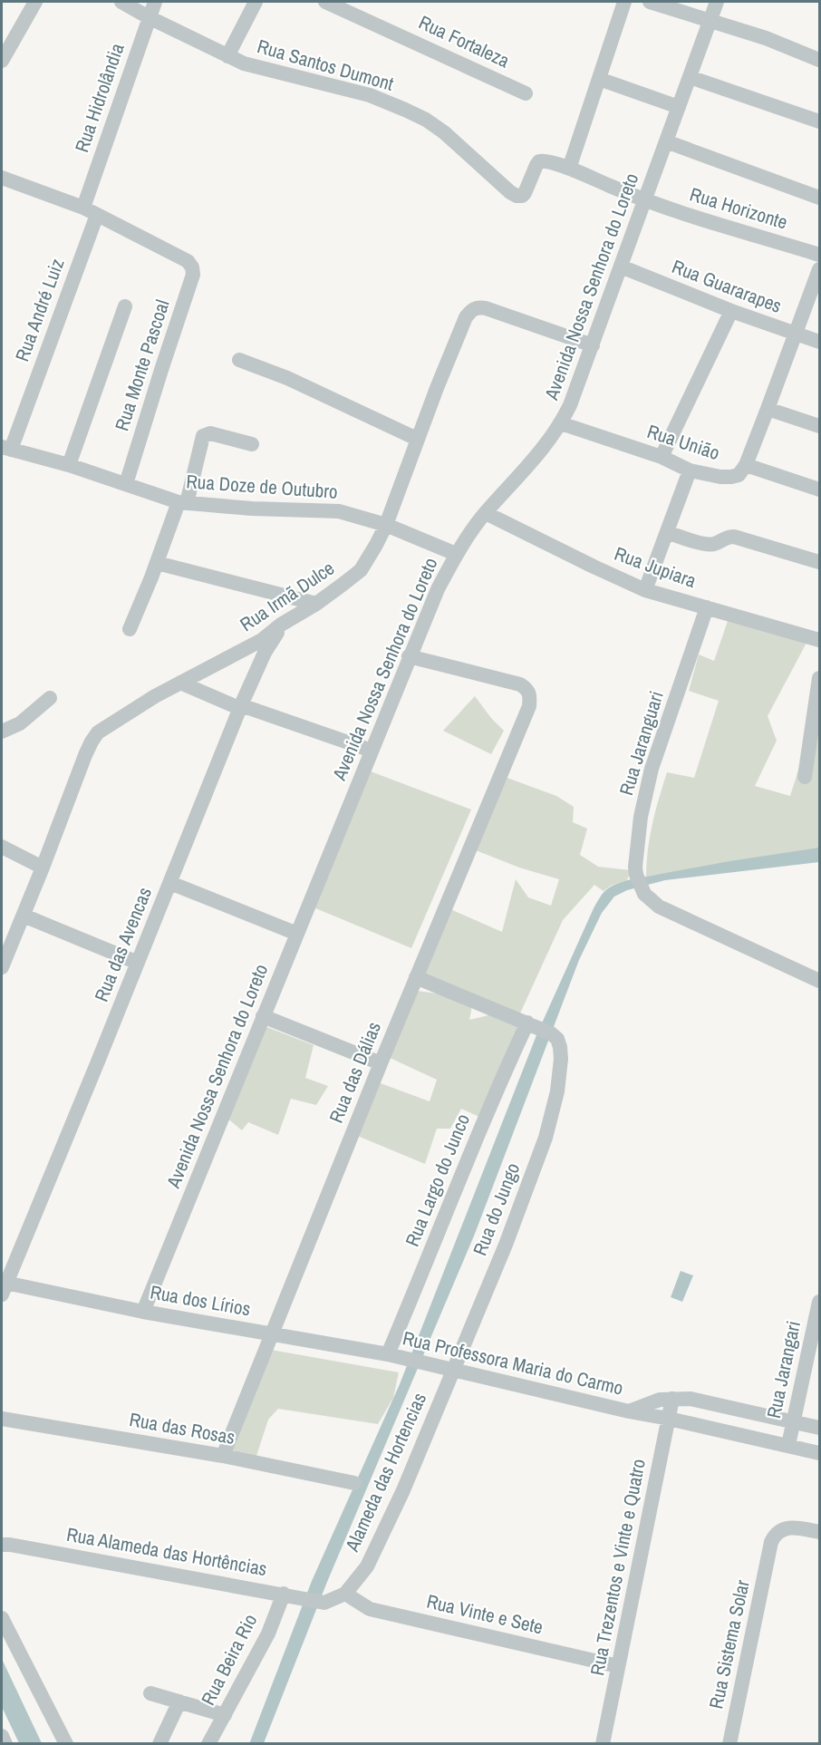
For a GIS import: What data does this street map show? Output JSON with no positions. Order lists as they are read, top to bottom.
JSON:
{
  "streets": {
    "street": [
      "Rua Fortaleza",
      "Rua Santos Dumont",
      "Rua Hidrolândia",
      "Rua Horizonte",
      "Avenida Nossa Senhora do Loreto",
      "Rua Guararapes",
      "Rua André Luiz",
      "Rua Monte Pascoal",
      "Rua União",
      "Rua Doze de Outubro",
      "Rua Jupiara",
      "Rua Irmã Dulce",
      "Rua Jaranguari",
      "Rua das Avencas",
      "Rua das Dálias",
      "Rua Largo do Junco",
      "Rua do Jungo",
      "Rua dos Lírios",
      "Rua Professora Maria do Carmo",
      "Rua Jarangari",
      "Rua das Rosas",
      "Alameda das Hortencias",
      "Rua Alameda das Hortências",
      "Rua Trezentos e Vinte e Quatro",
      "Rua Vinte e Sete",
      "Rua Sistema Solar",
      "Rua Beira Rio"
    ]
  },
  "crossings": [
    ["Rua Santos Dumont", "Rua Hidrolândia"],
    ["Rua Santos Dumont", "Rua Horizonte"],
    ["Rua Horizonte", "Avenida Nossa Senhora do Loreto"],
    ["Avenida Nossa Senhora do Loreto", "Rua Guararapes"],
    ["Avenida Nossa Senhora do Loreto", "Rua União"],
    ["Avenida Nossa Senhora do Loreto", "Rua Doze de Outubro"],
    ["Avenida Nossa Senhora do Loreto", "Rua Jupiara"],
    ["Avenida Nossa Senhora do Loreto", "Rua Irmã Dulce"],
    ["Avenida Nossa Senhora do Loreto", "Rua das Dálias"],
    ["Avenida Nossa Senhora do Loreto", "Rua dos Lírios"],
    ["Rua André Luiz", "Rua Monte Pascoal"],
    ["Rua André Luiz", "Rua Doze de Outubro"],
    ["Rua Monte Pascoal", "Rua Doze de Outubro"],
    ["Rua Doze de Outubro", "Rua Irmã Dulce"],
    ["Rua Jupiara", "Rua Jaranguari"],
    ["Rua Irmã Dulce", "Rua das Avencas"],
    ["Rua das Avencas", "Rua dos Lírios"],
    ["Rua das Dálias", "Rua dos Lírios"],
    ["Rua das Dálias", "Rua das Rosas"],
    ["Rua Largo do Junco", "Rua do Jungo"],
    ["Rua Largo do Junco", "Rua dos Lírios"],
    ["Rua Largo do Junco", "Rua Professora Maria do Carmo"],
    ["Rua do Jungo", "Rua Professora Maria do Carmo"],
    ["Rua do Jungo", "Alameda das Hortencias"],
    ["Rua dos Lírios", "Rua Professora Maria do Carmo"],
    ["Rua Professora Maria do Carmo", "Rua Jarangari"],
    ["Rua Professora Maria do Carmo", "Alameda das Hortencias"],
    ["Rua Professora Maria do Carmo", "Rua Trezentos e Vinte e Quatro"],
    ["Alameda das Hortencias", "Rua Alameda das Hortências"],
    ["Alameda das Hortencias", "Rua Vinte e Sete"],
    ["Rua Alameda das Hortências", "Rua Beira Rio"],
    ["Rua Trezentos e Vinte e Quatro", "Rua Vinte e Sete"]
  ]
}
